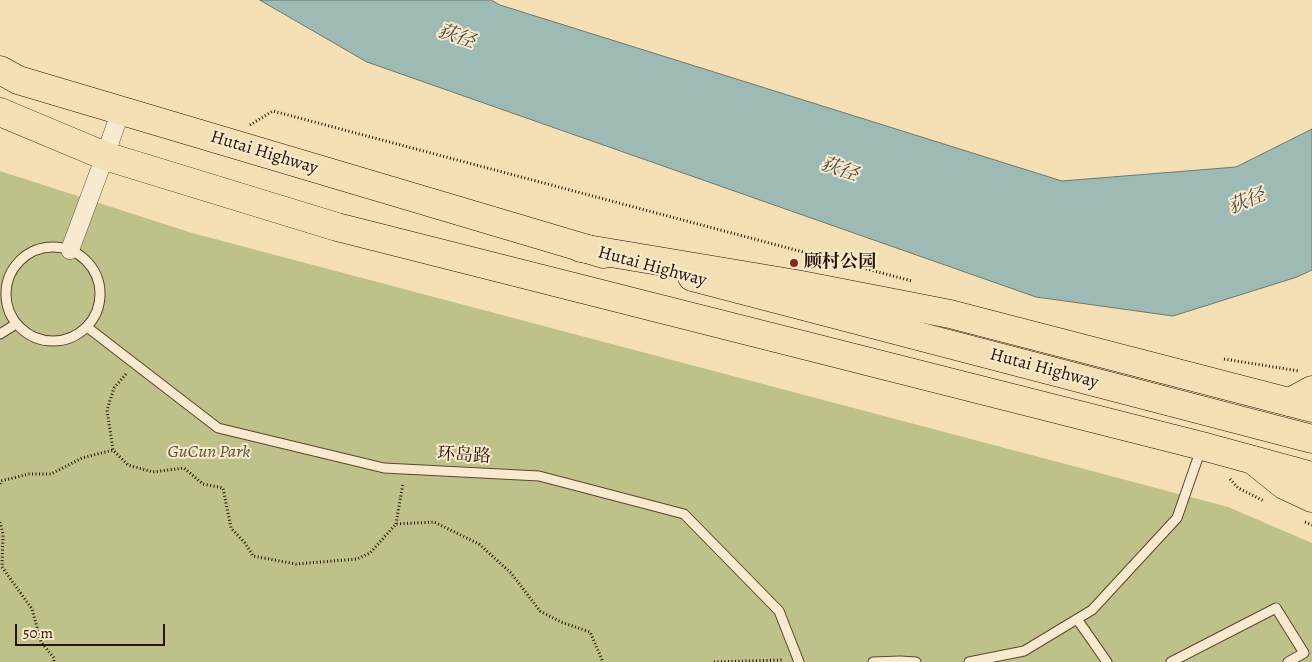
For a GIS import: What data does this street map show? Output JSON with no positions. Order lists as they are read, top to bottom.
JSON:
{
  "streets": {
    "main road": ["Hutai Highway"],
    "lane": ["环岛路"]
  },
  "water": ["荻径"],
  "parks": ["GuCun Park"],
  "places": ["顾村公园"],
  "scale_bar": "50 m"
}
